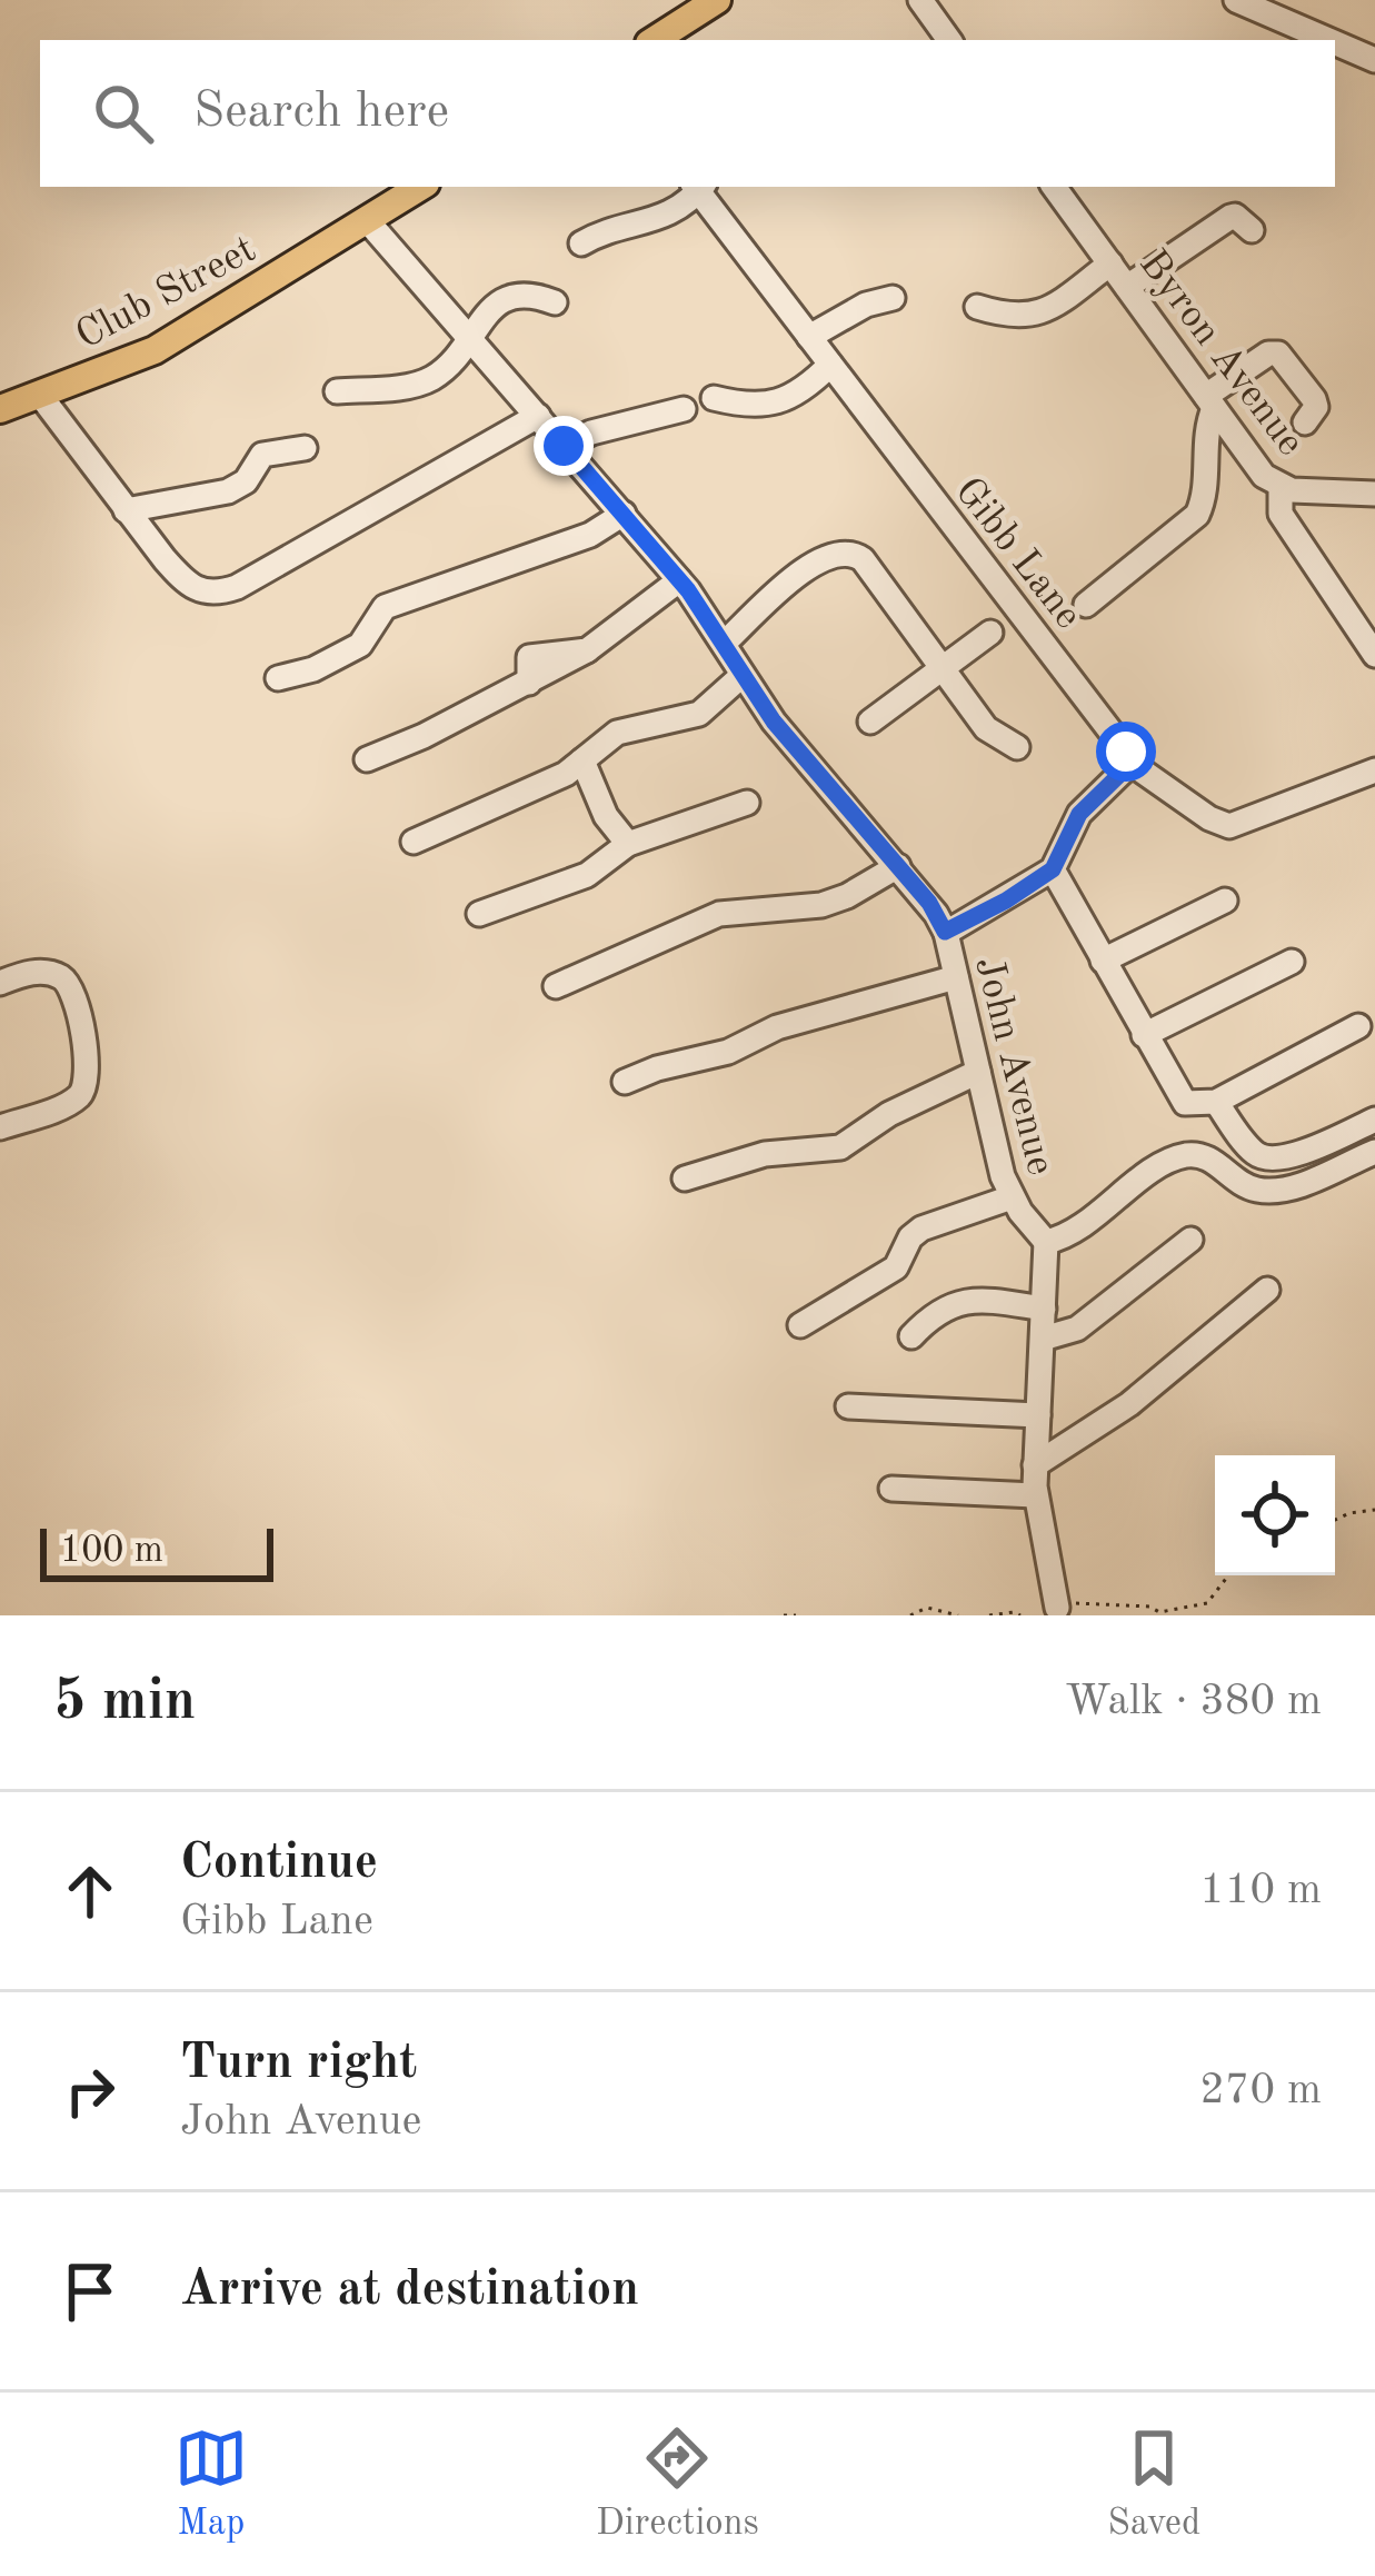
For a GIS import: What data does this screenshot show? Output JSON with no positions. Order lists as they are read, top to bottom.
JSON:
{
  "streets": {
    "main road": ["Club Street"],
    "street": ["Byron Avenue", "Gibb Lane", "John Avenue"]
  },
  "crossings": [
    ["Club Street", "John Avenue"]
  ],
  "scale_bar": "100 m",
  "page": {
    "search": "Search here",
    "scale": "100 m",
    "heading": ["5 min", "Walk · 380 m"],
    "list": [
      ["Continue", "Gibb Lane", "110 m"],
      ["Turn right", "John Avenue", "270 m"],
      "Arrive at destination"
    ],
    "nav": ["Map", "Directions", "Saved"]
  }
}
